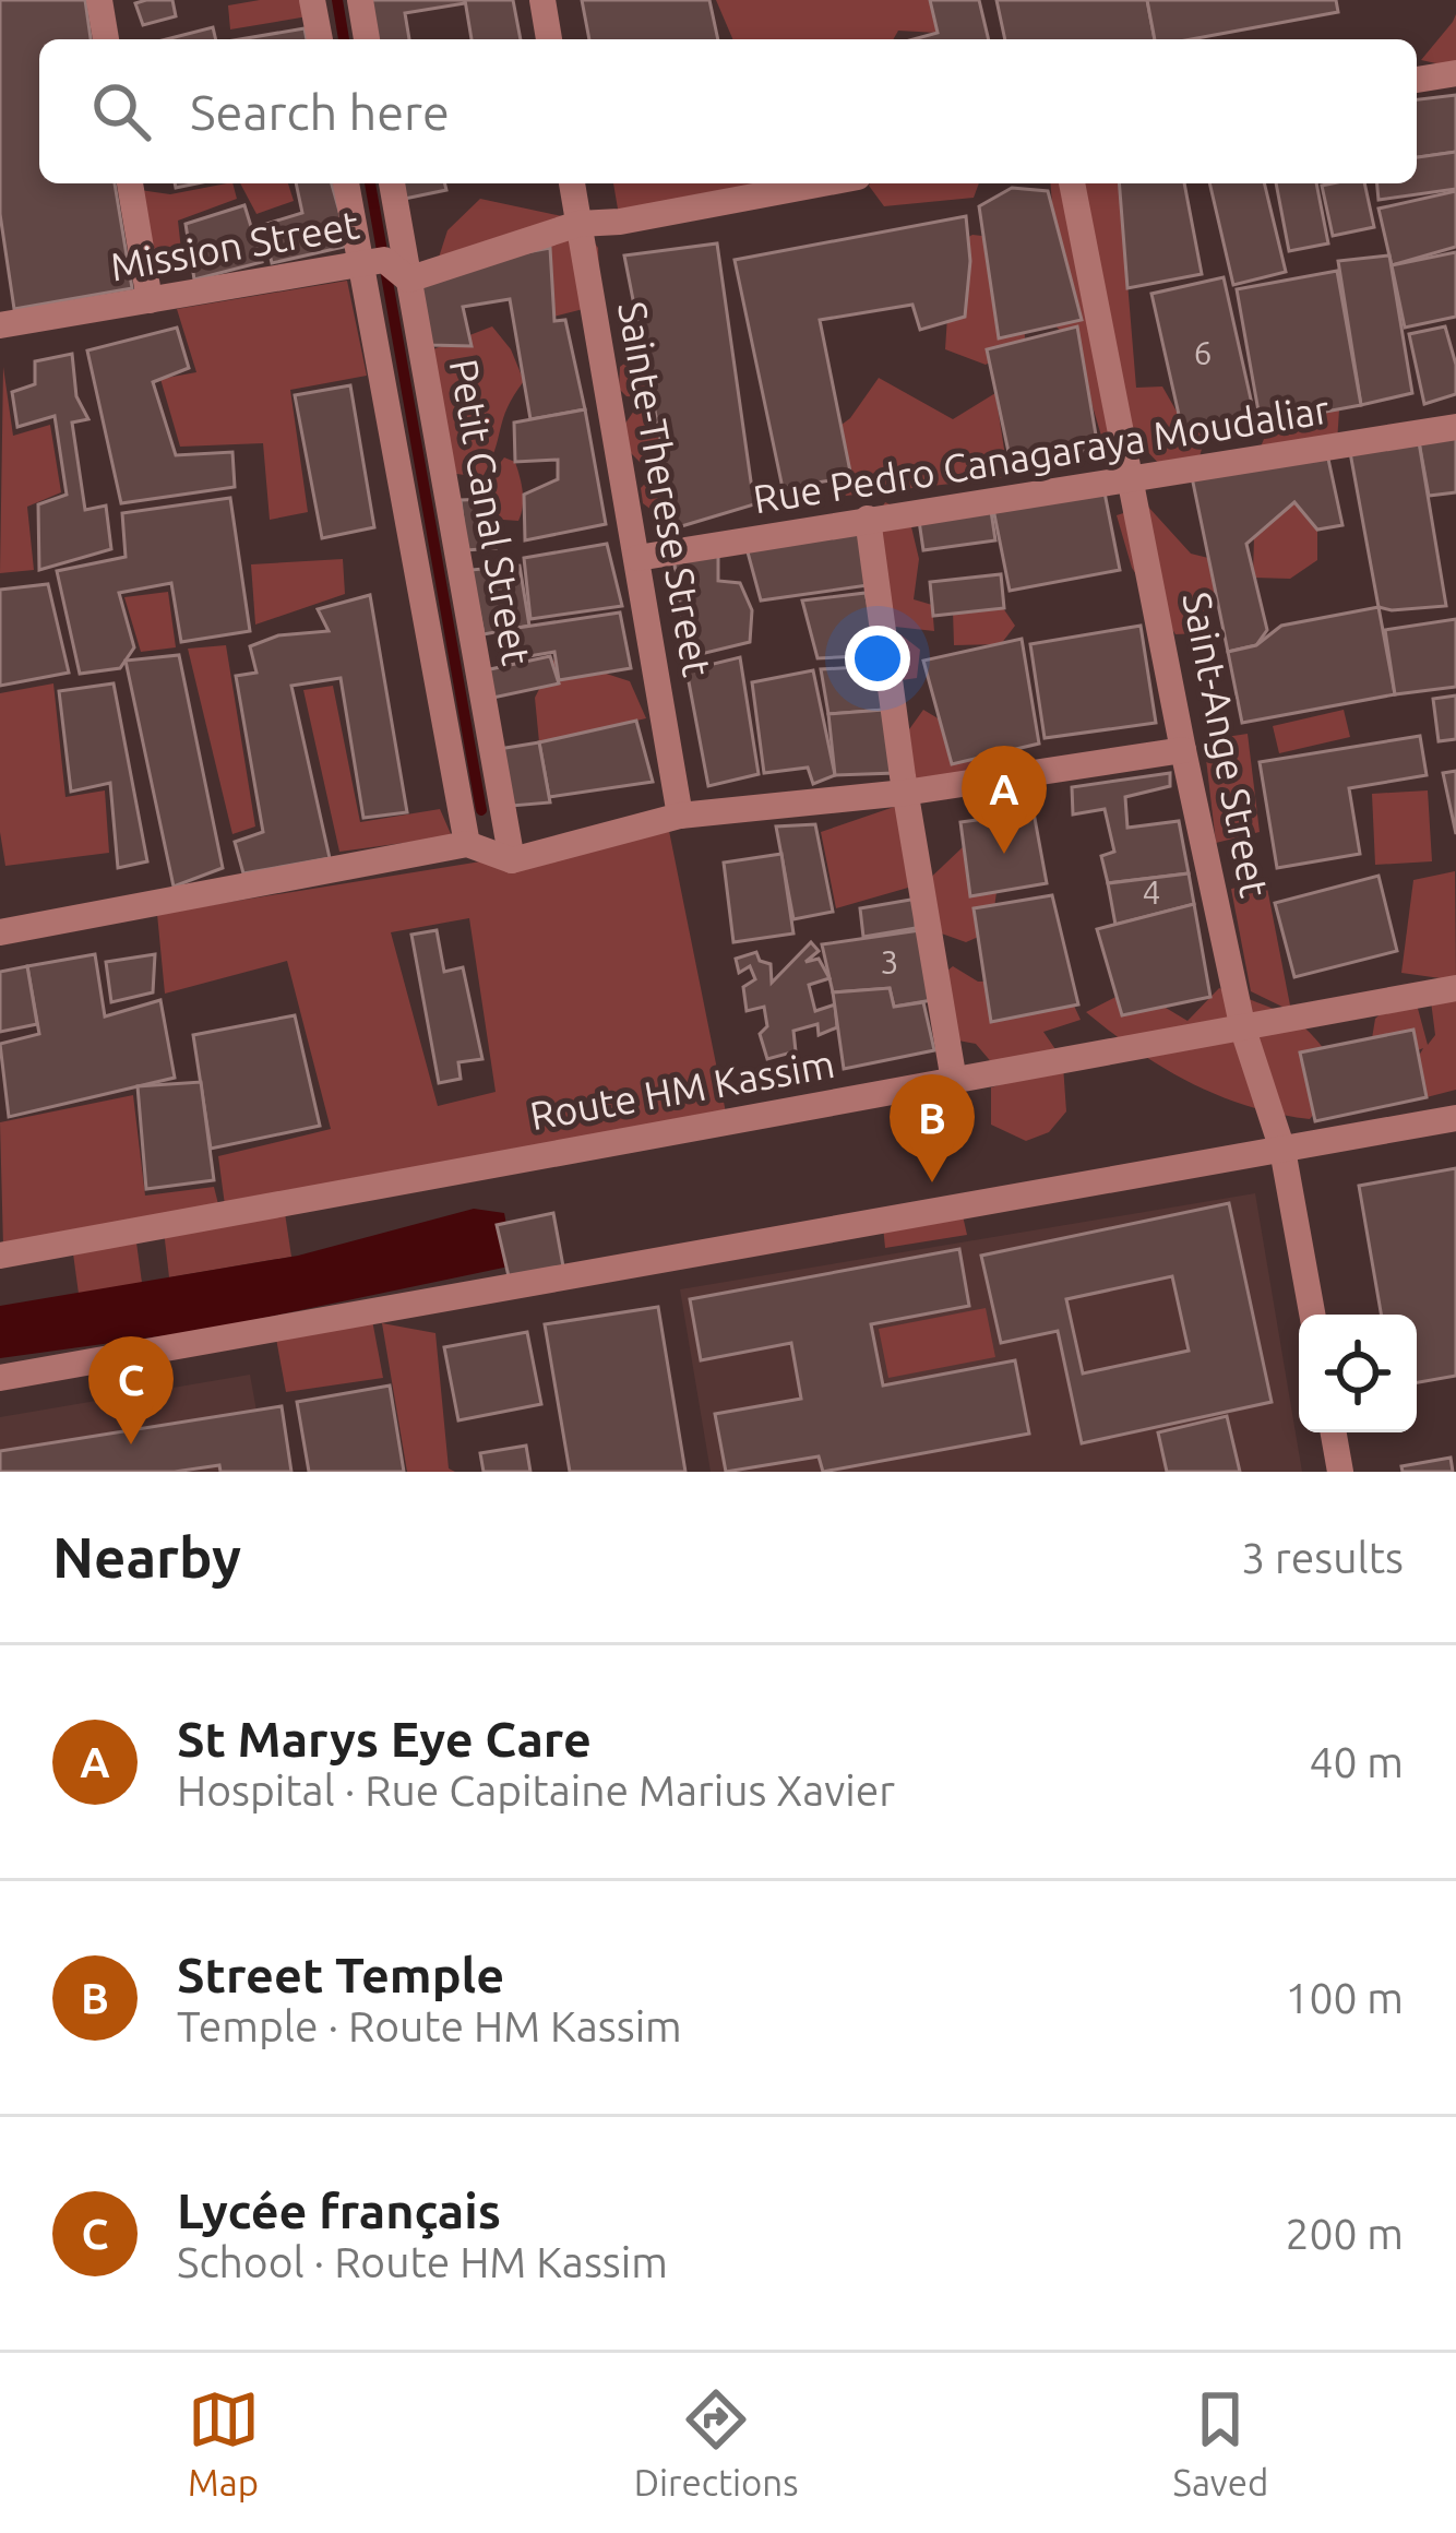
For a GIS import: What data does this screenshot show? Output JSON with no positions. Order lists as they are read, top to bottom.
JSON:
{
  "streets": {
    "street": [
      "Mission Street",
      "Rue Pedro Canagaraya Moudaliar",
      "Sainte-Therese Street",
      "Petit Canal Street",
      "Saint-Ange Street",
      "Route HM Kassim"
    ]
  },
  "crossings": [
    ["Mission Street", "Sainte-Therese Street"],
    ["Mission Street", "Petit Canal Street"],
    ["Rue Pedro Canagaraya Moudaliar", "Sainte-Therese Street"],
    ["Rue Pedro Canagaraya Moudaliar", "Saint-Ange Street"],
    ["Saint-Ange Street", "Route HM Kassim"]
  ],
  "house_numbers": ["6", "4", "3"],
  "page": {
    "search": "Search here",
    "pins": ["A", "B", "C"],
    "heading": ["Nearby", "3 results"],
    "list": [
      {
        "mark": "A",
        "name": "St Marys Eye Care",
        "note": "Hospital · Rue Capitaine Marius Xavier",
        "value": "40 m"
      },
      {
        "mark": "B",
        "name": "Street Temple",
        "note": "Temple · Route HM Kassim",
        "value": "100 m"
      },
      {
        "mark": "C",
        "name": "Lycée français",
        "note": "School · Route HM Kassim",
        "value": "200 m"
      }
    ],
    "nav": ["Map", "Directions", "Saved"]
  }
}
